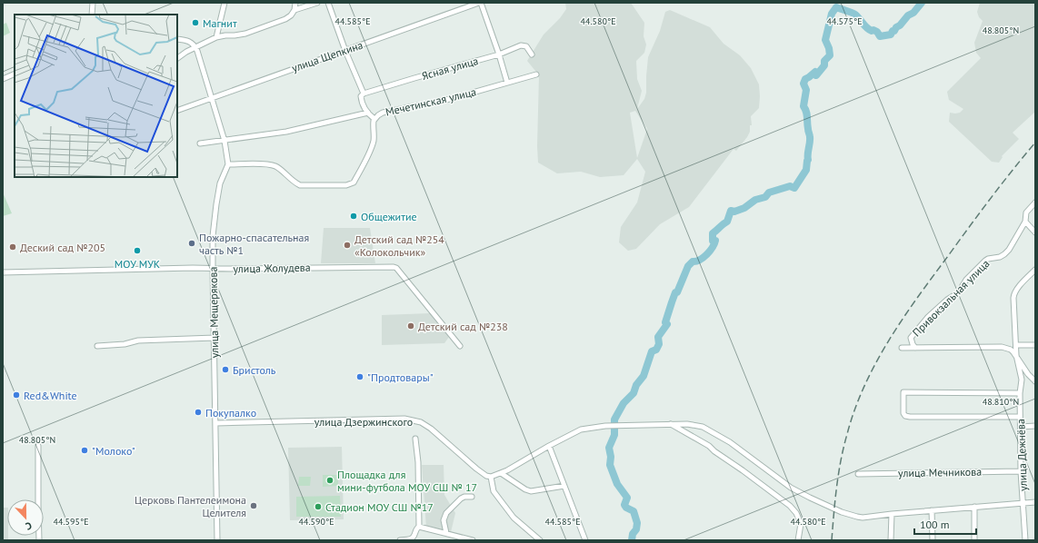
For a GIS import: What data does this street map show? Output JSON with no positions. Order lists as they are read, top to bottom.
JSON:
{
  "streets": {
    "street": [
      "улица Щепкина",
      "Ясная улица",
      "Мечетинская улица",
      "улица Жолудева",
      "Привокзальная улица",
      "улица Мещерякова",
      "улица Дзержинского",
      "улица Дежнёва",
      "улица Мечникова"
    ]
  },
  "crossings": [
    ["Мечетинская улица", "улица Мещерякова"],
    ["улица Жолудева", "улица Мещерякова"],
    ["улица Мещерякова", "улица Дзержинского"],
    ["улица Дежнёва", "улица Мечникова"]
  ],
  "places": [
    "Магнит",
    "Общежитие",
    "Пожарно-спасательная часть №1",
    "Детский сад №254 «Колокольчик»",
    "Деский сад №205",
    "МОУ МУК",
    "Детский сад №238",
    "Бристоль",
    "\"Продтовары\"",
    "Red&White",
    "Покупалко",
    "\"Молоко\"",
    "Площадка для мини-футбола МОУ СШ № 17",
    "Церковь Пантелеимона Целителя",
    "Стадион МОУ СШ №17"
  ],
  "scale_bar": "100 m",
  "north": "bottom",
  "coordinates": [
    "44.585°E",
    "44.580°E",
    "44.575°E",
    "48.805°N",
    "48.810°N",
    "44.595°E",
    "44.590°E"
  ]
}
